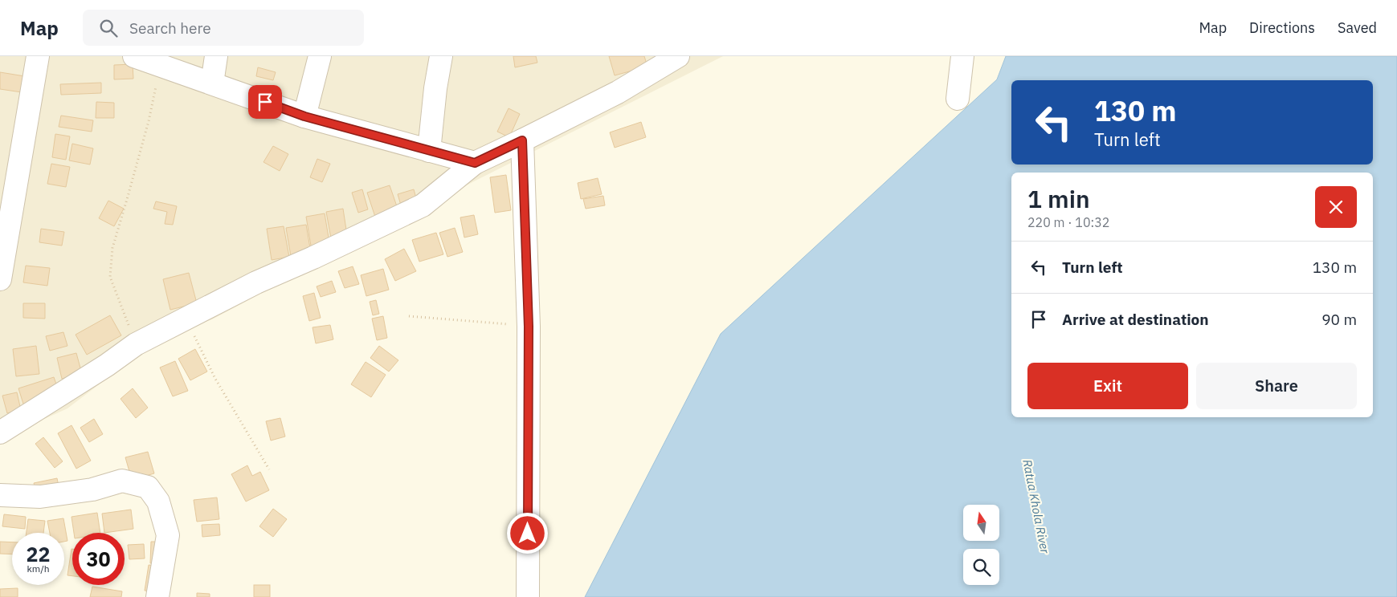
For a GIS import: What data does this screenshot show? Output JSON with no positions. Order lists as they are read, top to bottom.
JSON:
{
  "water": ["Ratua Khola River"],
  "north": "top",
  "page": {
    "header": "Map",
    "search": "Search here",
    "nav": ["Map", "Directions", "Saved"],
    "turn": ["130 m", "Turn left"],
    "heading": ["1 min", "220 m · 10:32"],
    "list": [
      {
        "name": "Turn left",
        "value": "130 m"
      },
      {
        "name": "Arrive at destination",
        "value": "90 m"
      }
    ],
    "buttons": ["Exit", "Share"],
    "speed": "22 km/h",
    "limit": "30"
  }
}
